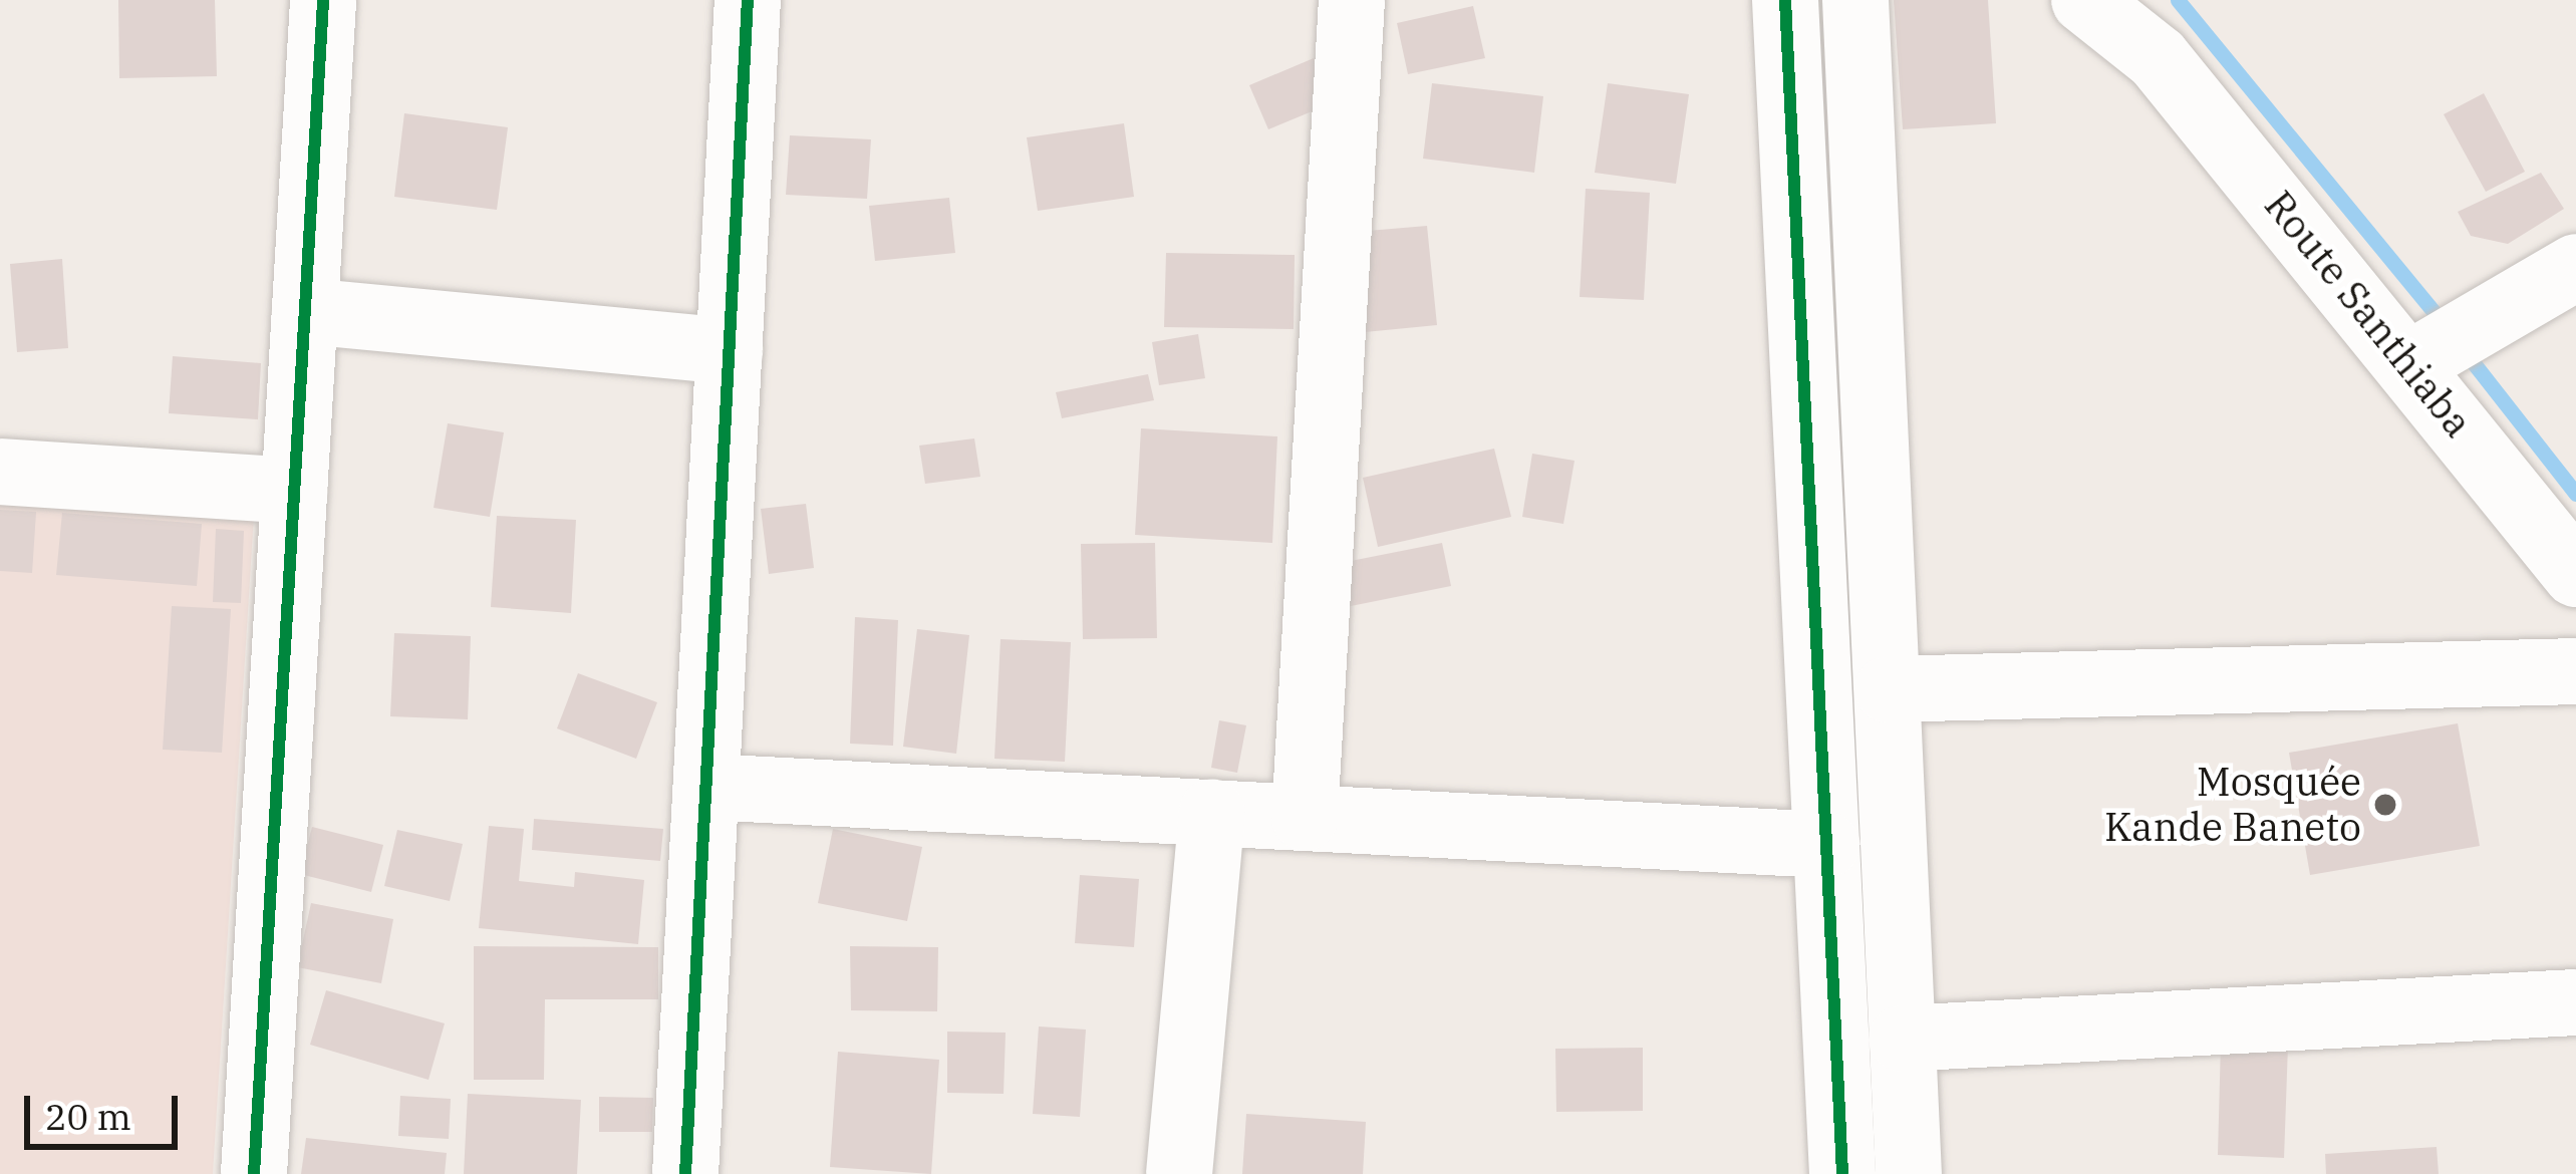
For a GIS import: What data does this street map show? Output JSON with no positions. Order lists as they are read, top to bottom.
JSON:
{
  "streets": {
    "street": ["Route Santhiaba"]
  },
  "places": ["Mosquée Kande Baneto"],
  "scale_bar": "20 m"
}
